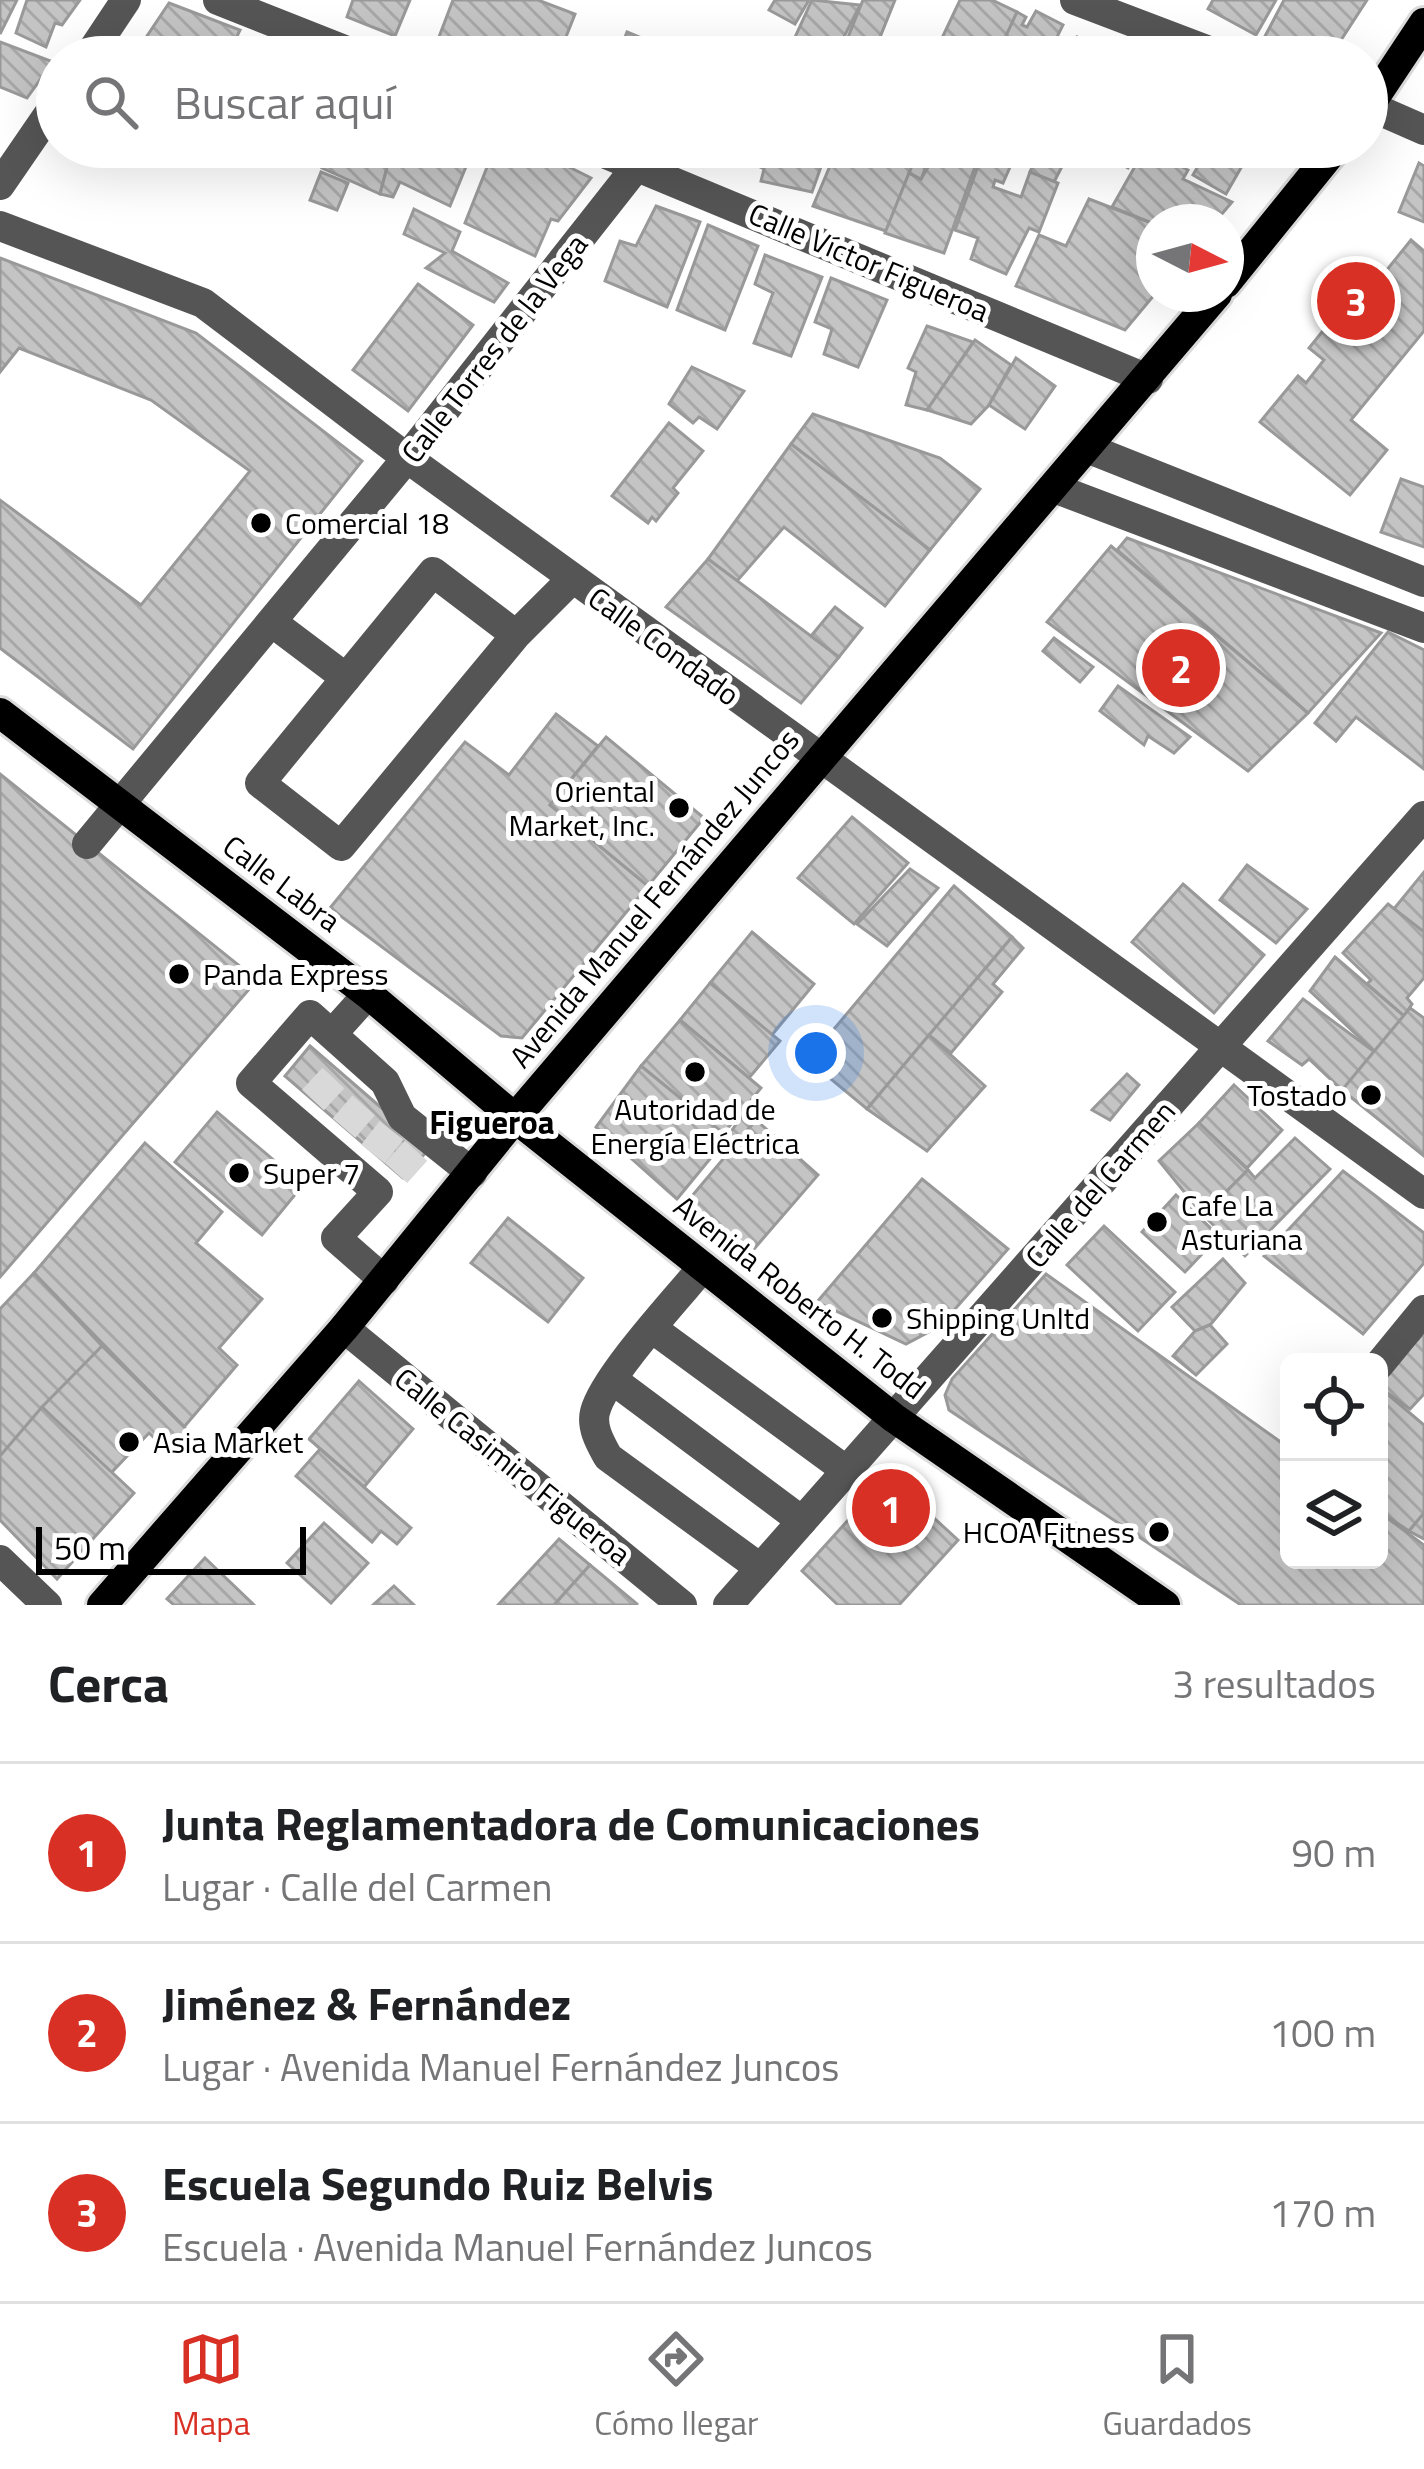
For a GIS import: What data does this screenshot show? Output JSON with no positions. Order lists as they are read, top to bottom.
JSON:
{
  "streets": {
    "main road": ["Calle Labra", "Avenida Manuel Fernández Juncos", "Avenida Roberto H. Todd"],
    "street": [
      "Calle Víctor Figueroa",
      "Calle Torres de la Vega",
      "Calle Condado",
      "Calle del Carmen",
      "Calle Casimiro Figueroa"
    ]
  },
  "crossings": [
    ["Calle Víctor Figueroa", "Avenida Manuel Fernández Juncos"],
    ["Calle Torres de la Vega", "Calle Condado"],
    ["Calle Torres de la Vega", "Calle Labra"],
    ["Calle Condado", "Avenida Manuel Fernández Juncos"],
    ["Calle Condado", "Calle del Carmen"],
    ["Calle Labra", "Avenida Manuel Fernández Juncos"],
    ["Calle Labra", "Avenida Roberto H. Todd"],
    ["Avenida Manuel Fernández Juncos", "Avenida Roberto H. Todd"],
    ["Avenida Manuel Fernández Juncos", "Calle Casimiro Figueroa"],
    ["Calle del Carmen", "Avenida Roberto H. Todd"]
  ],
  "districts": ["Figueroa"],
  "places": [
    "Comercial 18",
    "Oriental Market, Inc.",
    "Panda Express",
    "Autoridad de Energía Eléctrica",
    "Tostado",
    "Super 7",
    "Cafe La Asturiana",
    "Shipping Unltd",
    "Asia Market",
    "HCOA Fitness"
  ],
  "scale_bar": "50 m",
  "north": "right",
  "page": {
    "search": "Buscar aquí",
    "pins": ["3", "2", "1"],
    "scale": "50 m",
    "heading": ["Cerca", "3 resultados"],
    "list": [
      {
        "mark": "1",
        "name": "Junta Reglamentadora de Comunicaciones",
        "note": "Lugar · Calle del Carmen",
        "value": "90 m"
      },
      {
        "mark": "2",
        "name": "Jiménez & Fernández",
        "note": "Lugar · Avenida Manuel Fernández Juncos",
        "value": "100 m"
      },
      {
        "mark": "3",
        "name": "Escuela Segundo Ruiz Belvis",
        "note": "Escuela · Avenida Manuel Fernández Juncos",
        "value": "170 m"
      }
    ],
    "nav": ["Mapa", "Cómo llegar", "Guardados"]
  }
}
